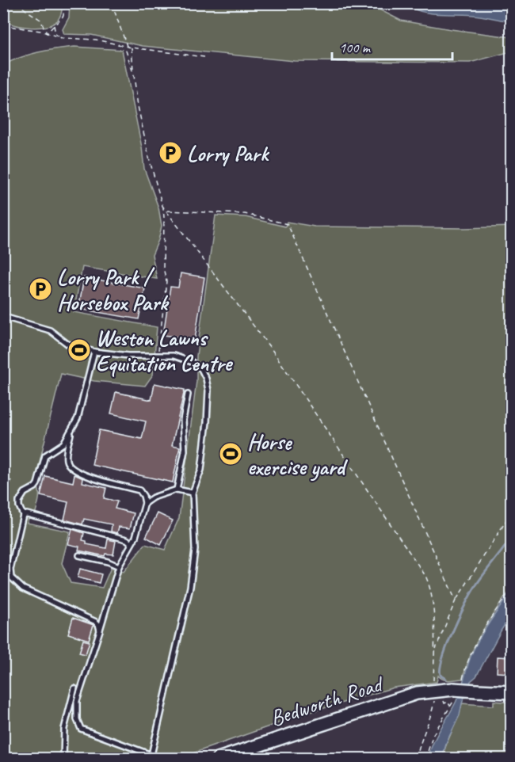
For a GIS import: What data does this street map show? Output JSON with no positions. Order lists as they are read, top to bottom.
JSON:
{
  "streets": {
    "main road": ["Bedworth Road"]
  },
  "places": {
    "parking": ["Lorry Park", "Lorry Park / Horsebox Park"],
    "sports": ["Weston Lawns Equitation Centre", "Horse exercise yard"]
  },
  "scale_bar": "100 m"
}
